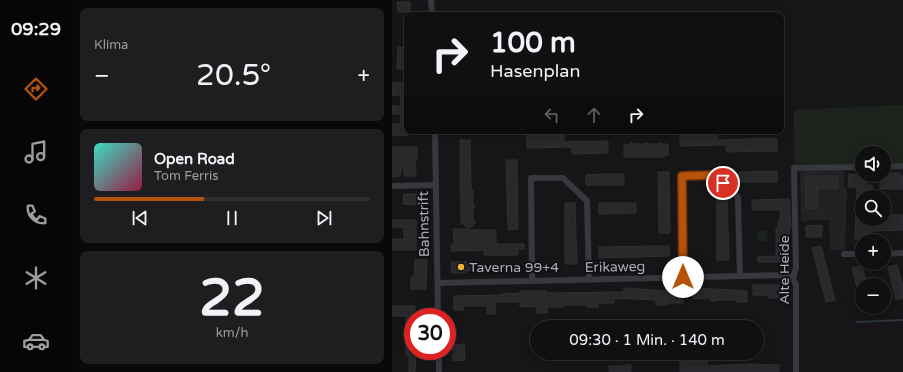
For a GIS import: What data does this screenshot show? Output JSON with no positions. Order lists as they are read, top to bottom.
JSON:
{
  "streets": {
    "street": ["Bahnstrift", "Erikaweg", "Alte Heide"]
  },
  "crossings": [
    ["Bahnstrift", "Erikaweg"],
    ["Erikaweg", "Alte Heide"]
  ],
  "places": ["Taverna 99+4"],
  "page": {
    "tabs": "09:29",
    "tile": [
      "Klima",
      ["22", "km/h"]
    ],
    "turn": ["100 m", "Hasenplan"],
    "heat": ["−", "20.5°", "+"],
    "song": ["Open Road", "Tom Ferris"],
    "map_buttons": ["+", "−"],
    "limit": "30",
    "trip": "09:30 · 1 Min. · 140 m"
  }
}
